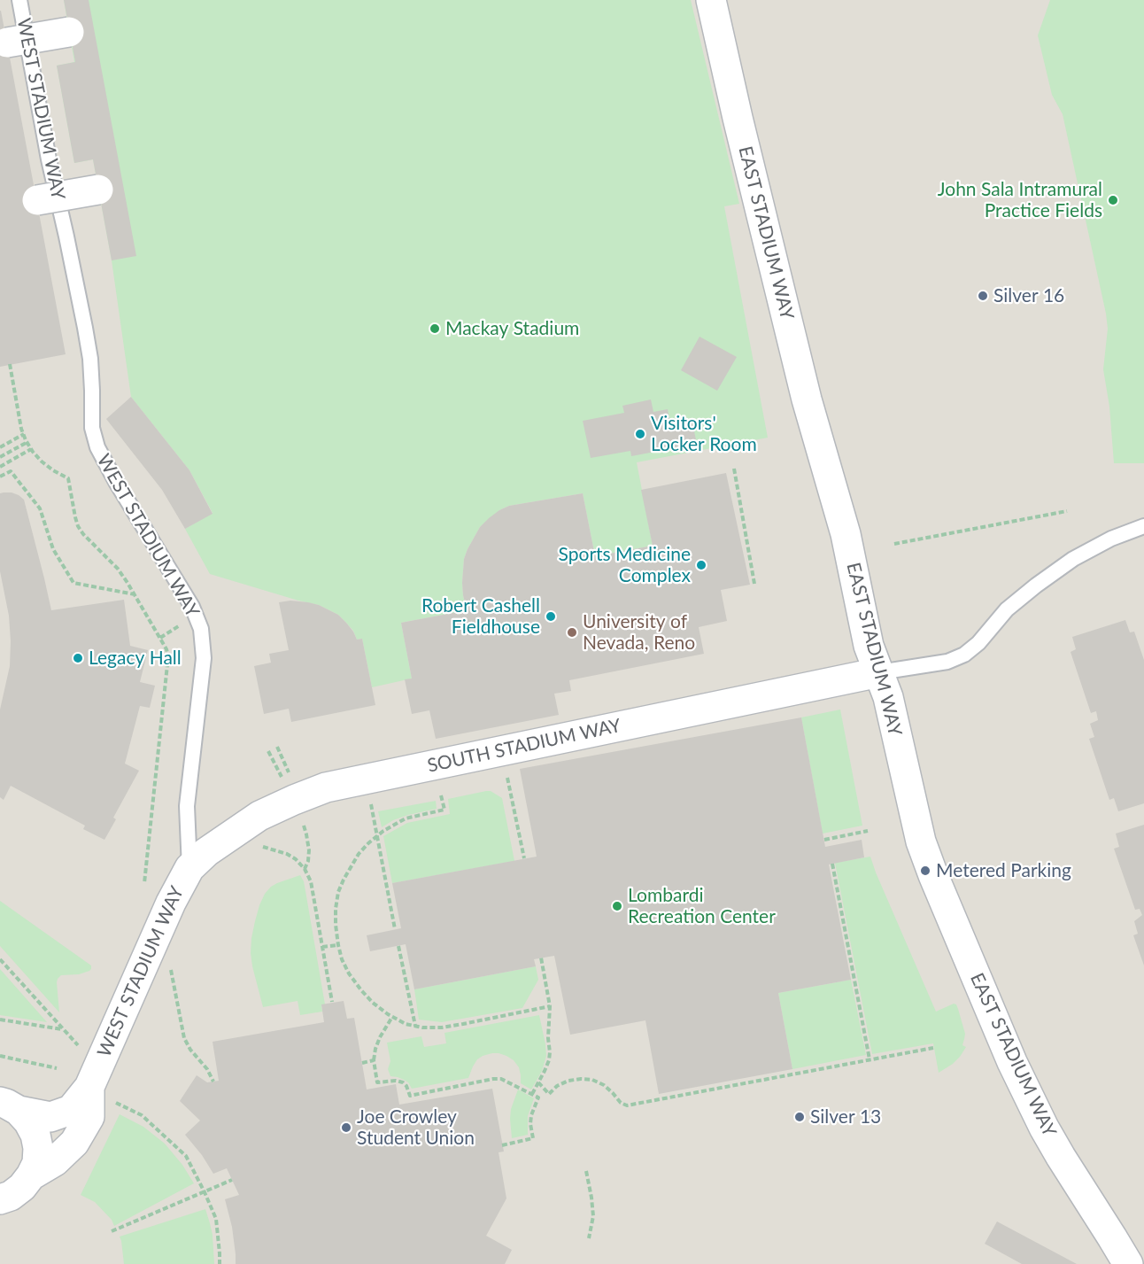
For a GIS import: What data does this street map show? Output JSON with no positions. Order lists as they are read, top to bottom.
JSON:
{
  "streets": {
    "street": ["WEST STADIUM WAY", "EAST STADIUM WAY", "SOUTH STADIUM WAY"]
  },
  "crossings": [
    ["WEST STADIUM WAY", "SOUTH STADIUM WAY"],
    ["EAST STADIUM WAY", "SOUTH STADIUM WAY"]
  ],
  "places": [
    "John Sala Intramural Practice Fields",
    "Silver 16",
    "Mackay Stadium",
    "Visitors' Locker Room",
    "Sports Medicine Complex",
    "Robert Cashell Fieldhouse",
    "University of Nevada, Reno",
    "Legacy Hall",
    "Metered Parking",
    "Lombardi Recreation Center",
    "Silver 13",
    "Joe Crowley Student Union"
  ]
}
